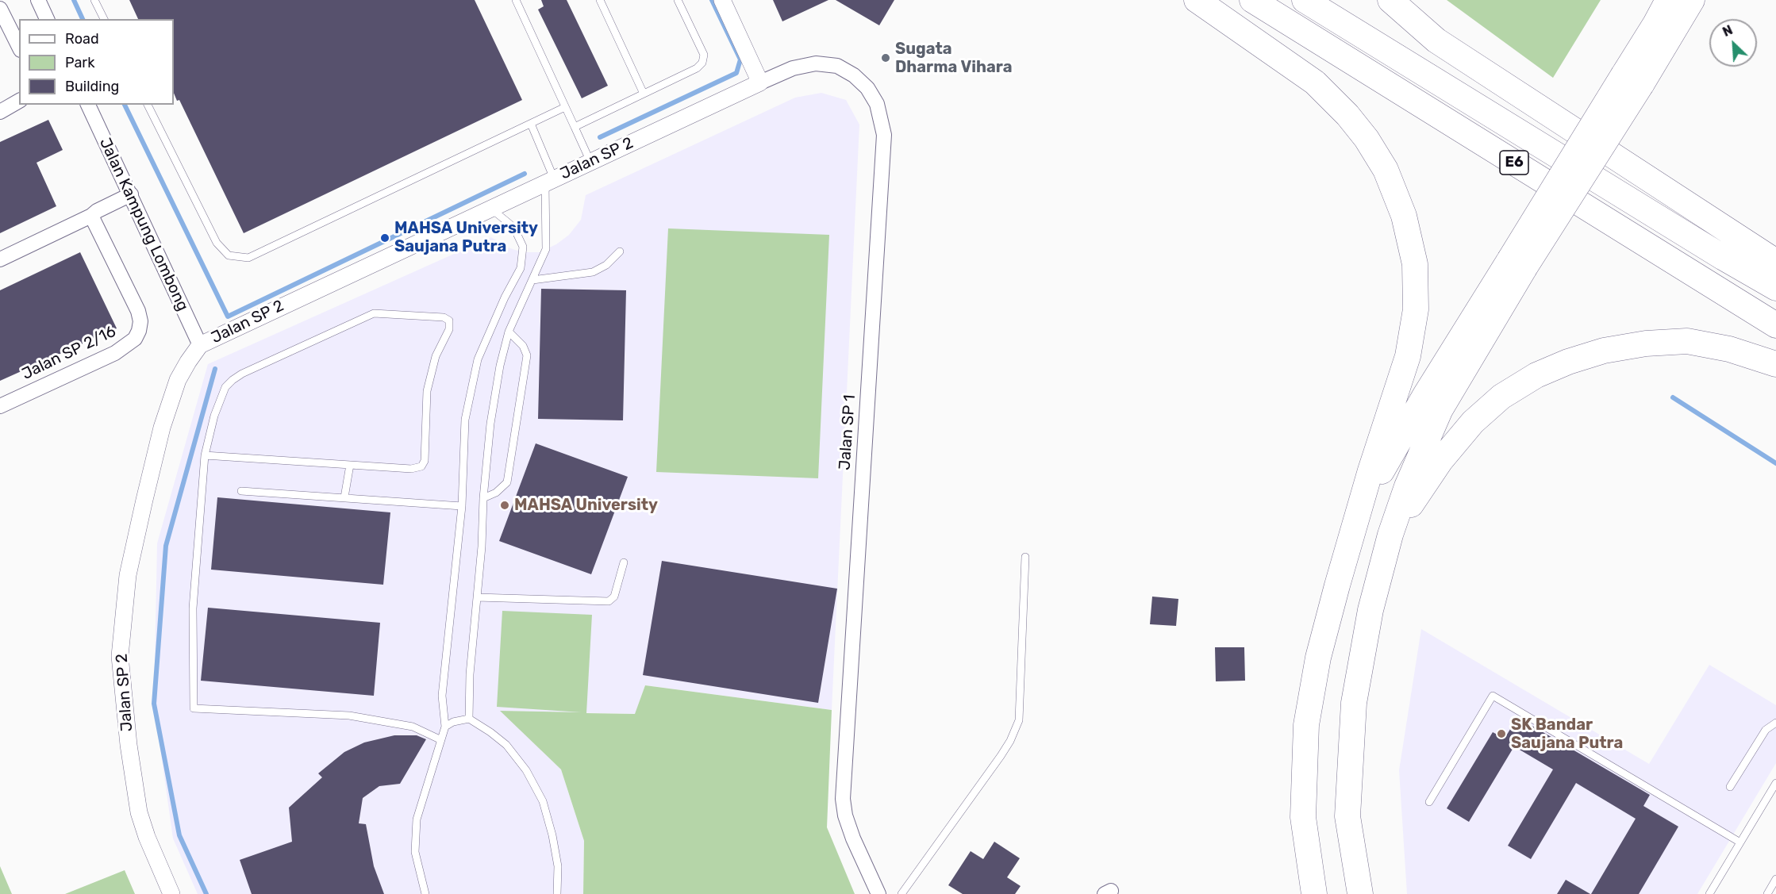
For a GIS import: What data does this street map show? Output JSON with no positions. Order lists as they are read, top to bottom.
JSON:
{
  "streets": {
    "highway": ["E6"],
    "street": [
      "Jalan SP 2",
      "Jalan Kampung Lombong",
      "Jalan SP 2/16",
      "Jalan SP 1"
    ]
  },
  "crossings": [
    ["Jalan SP 2", "Jalan Kampung Lombong"],
    ["Jalan SP 2", "Jalan SP 1"]
  ],
  "places": [
    "Sugata Dharma Vihara",
    "MAHSA University Saujana Putra",
    "MAHSA University",
    "SK Bandar Saujana Putra"
  ],
  "legend": ["Road", "Park", "Building"],
  "north": "top left"
}
